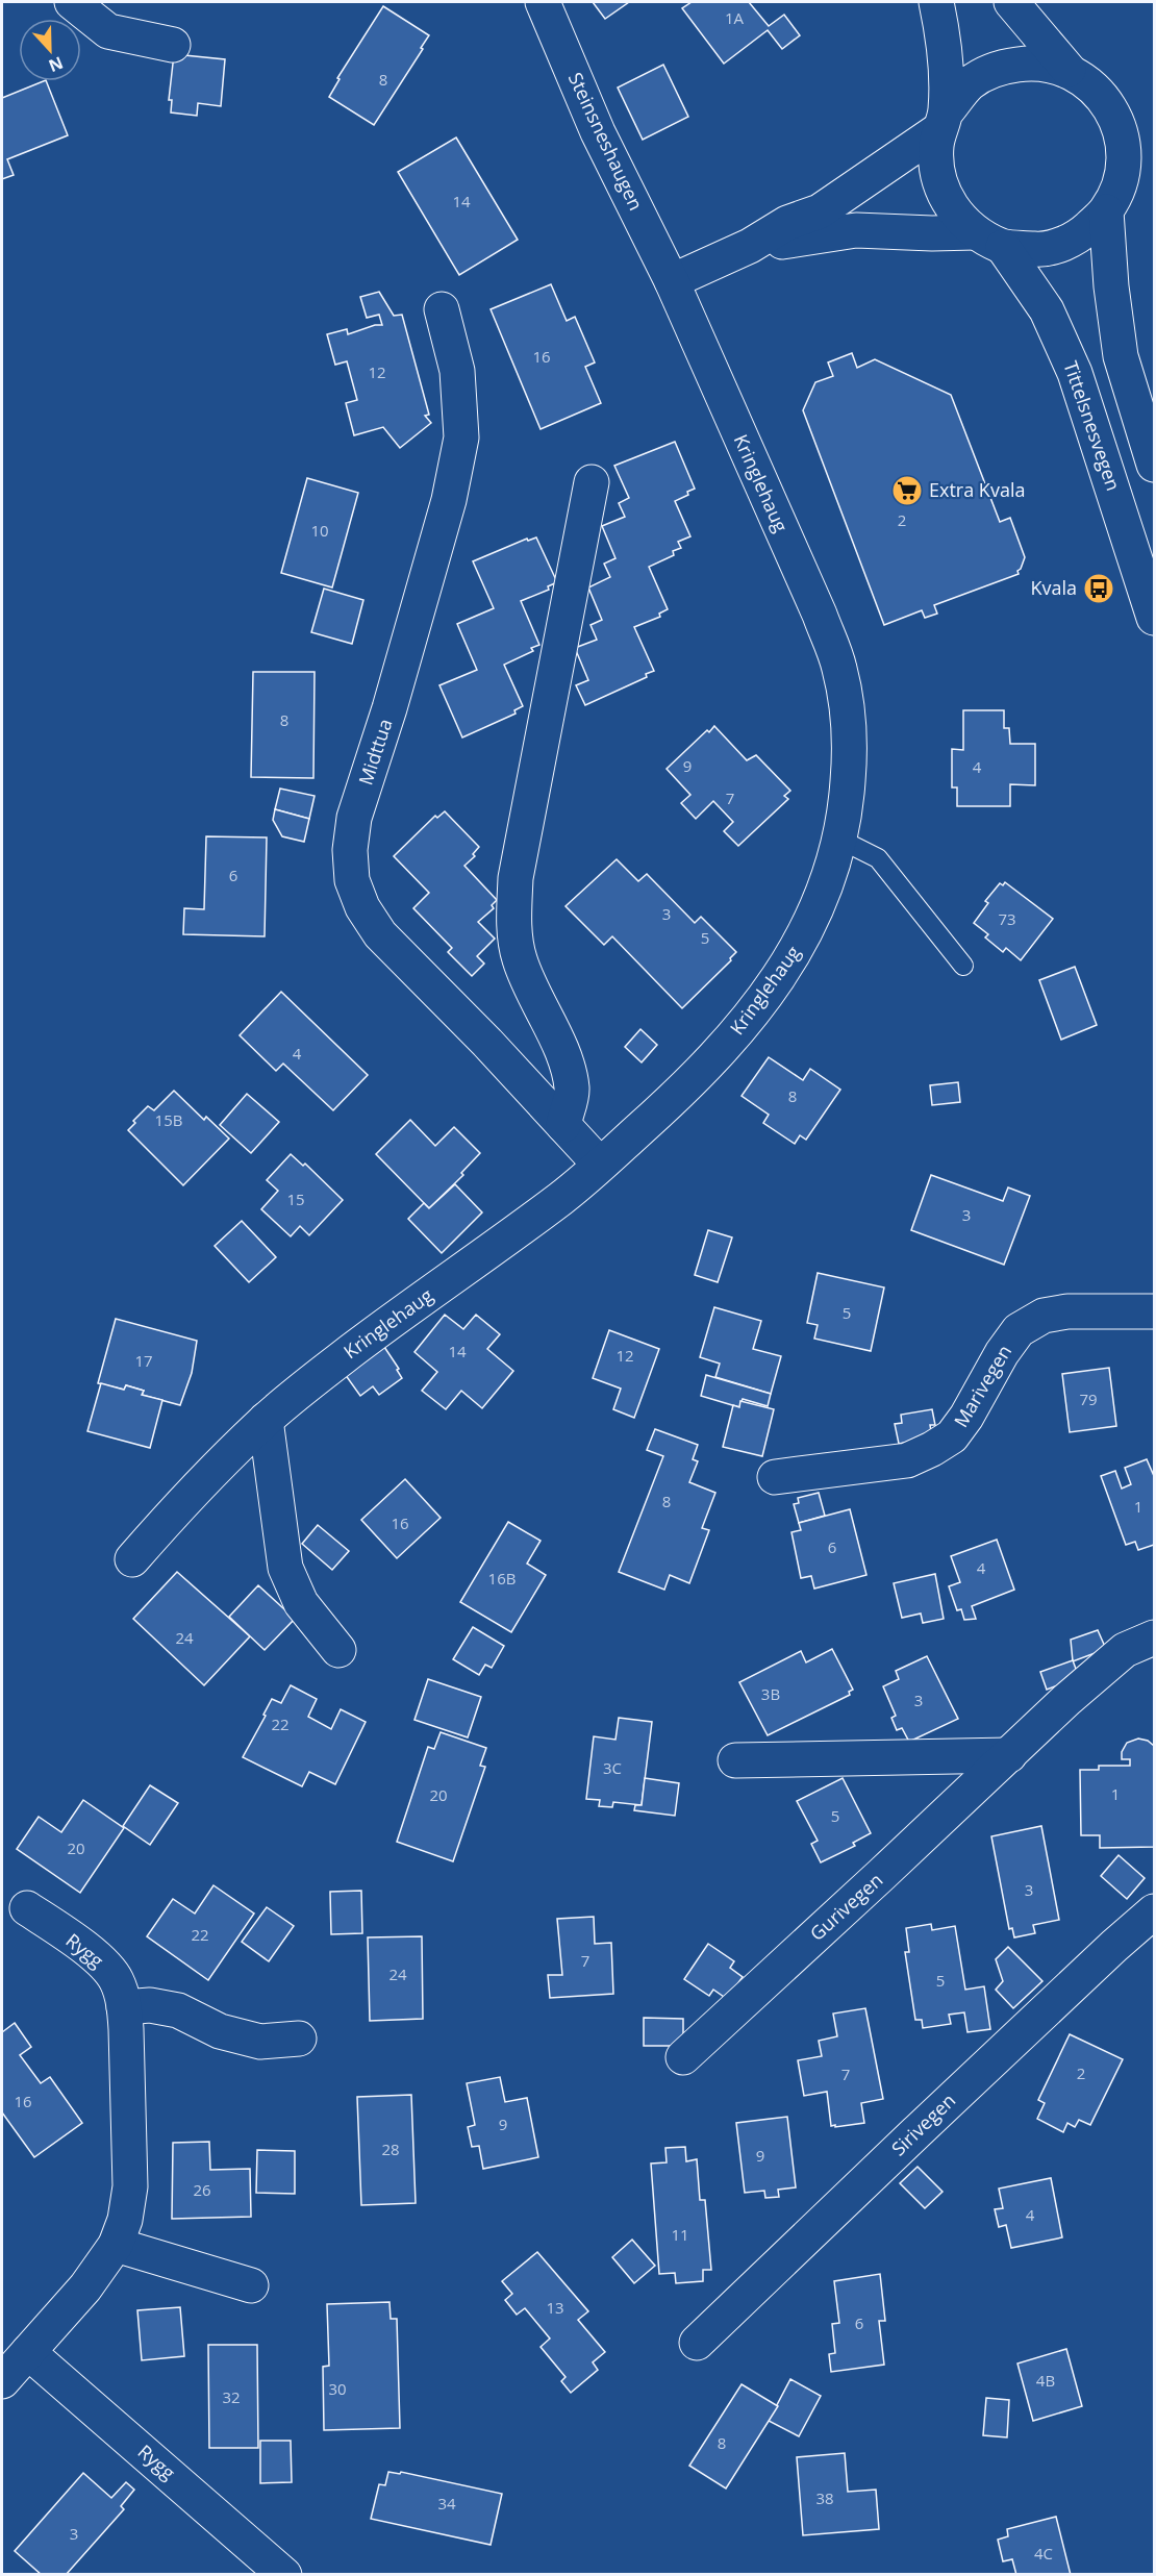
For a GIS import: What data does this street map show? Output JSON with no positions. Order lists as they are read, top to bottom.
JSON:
{
  "streets": {
    "street": [
      "Steinsneshaugen",
      "Tittelsnesvegen",
      "Kringlehaug",
      "Midttua",
      "Marivegen",
      "Gurivegen",
      "Rygg",
      "Sirivegen"
    ]
  },
  "crossings": [
    ["Steinsneshaugen", "Kringlehaug"],
    ["Kringlehaug", "Midttua"]
  ],
  "places": {
    "supermarket": ["Extra Kvala"],
    "bus stop": ["Kvala"]
  },
  "house_numbers": [
    "1A",
    "8",
    "14",
    "16",
    "12",
    "2",
    "10",
    "8",
    "9",
    "4",
    "7",
    "6",
    "3",
    "73",
    "5",
    "4",
    "8",
    "15B",
    "15",
    "3",
    "5",
    "14",
    "12",
    "17",
    "79",
    "8",
    "1",
    "16",
    "6",
    "4",
    "16B",
    "24",
    "3B",
    "3",
    "22",
    "3C",
    "1",
    "20",
    "5",
    "20",
    "3",
    "22",
    "7",
    "24",
    "5",
    "2",
    "7",
    "16",
    "9",
    "28",
    "9",
    "26",
    "4",
    "11",
    "13",
    "6",
    "4B",
    "30",
    "32",
    "8",
    "38",
    "34",
    "3",
    "4C"
  ],
  "north": "bottom"
}
